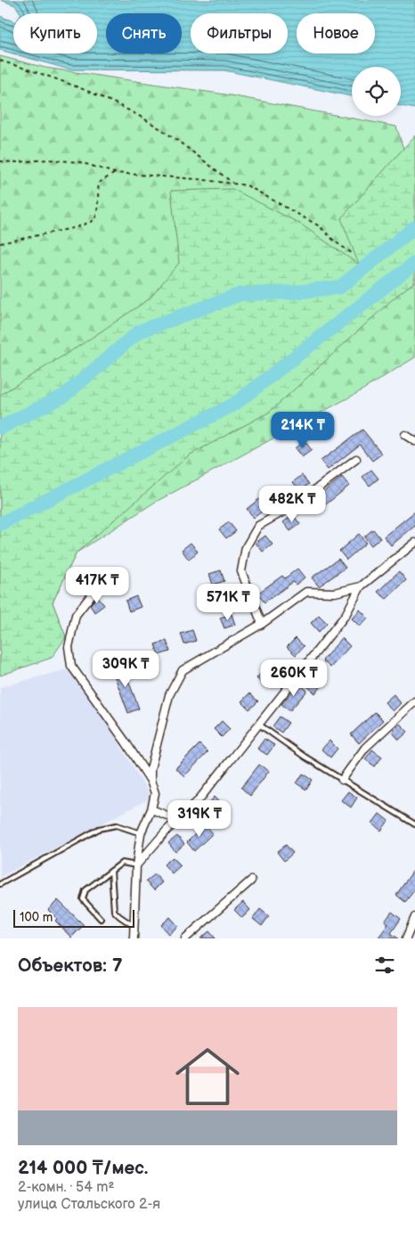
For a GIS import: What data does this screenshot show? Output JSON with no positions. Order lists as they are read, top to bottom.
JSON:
{
  "scale_bar": "100 m",
  "page": {
    "chip": [
      "Купить",
      "Снять",
      "Фильтры",
      "Новое"
    ],
    "price": [
      "214K ₸",
      "482K ₸",
      "417K ₸",
      "571K ₸",
      "309K ₸",
      "260K ₸",
      "319K ₸"
    ],
    "scale": "100 m",
    "heading": "Объектов: 7",
    "list": [
      {
        "name": "214 000 ₸/мес.",
        "note": "2-комн. · 54 m² · улица Стальского 2-я"
      }
    ]
  }
}
